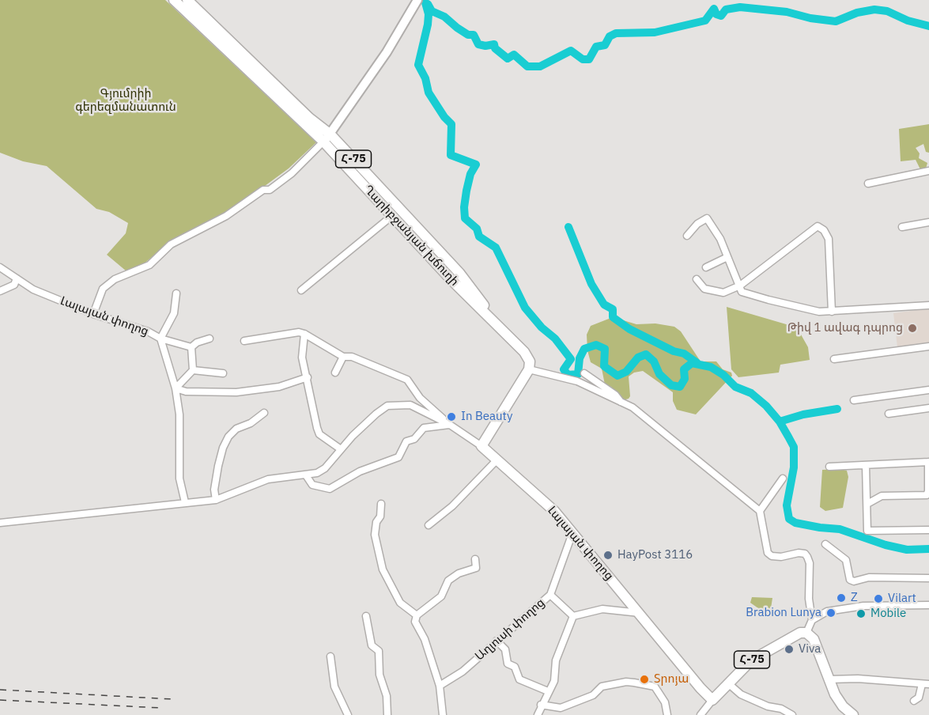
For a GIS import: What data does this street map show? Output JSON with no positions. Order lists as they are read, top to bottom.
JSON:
{
  "streets": {
    "highway": ["Հ-75", "Ղարիբջանյան խճուղի", "Լալայան փողոց"],
    "street": ["Աղյուսի փողոց"]
  },
  "crossings": [
    ["Հ-75", "Լալայան փողոց"],
    ["Լալայան փողոց", "Աղյուսի փողոց"]
  ],
  "parks": ["Գյումրիի գերեզմանատուն"],
  "places": [
    "Թիվ 1 ավագ դպրոց",
    "In Beauty",
    "HayPost 3116",
    "Z",
    "Vilart",
    "Brabion Lunya",
    "Mobile",
    "Viva",
    "Տրոյա"
  ]
}
